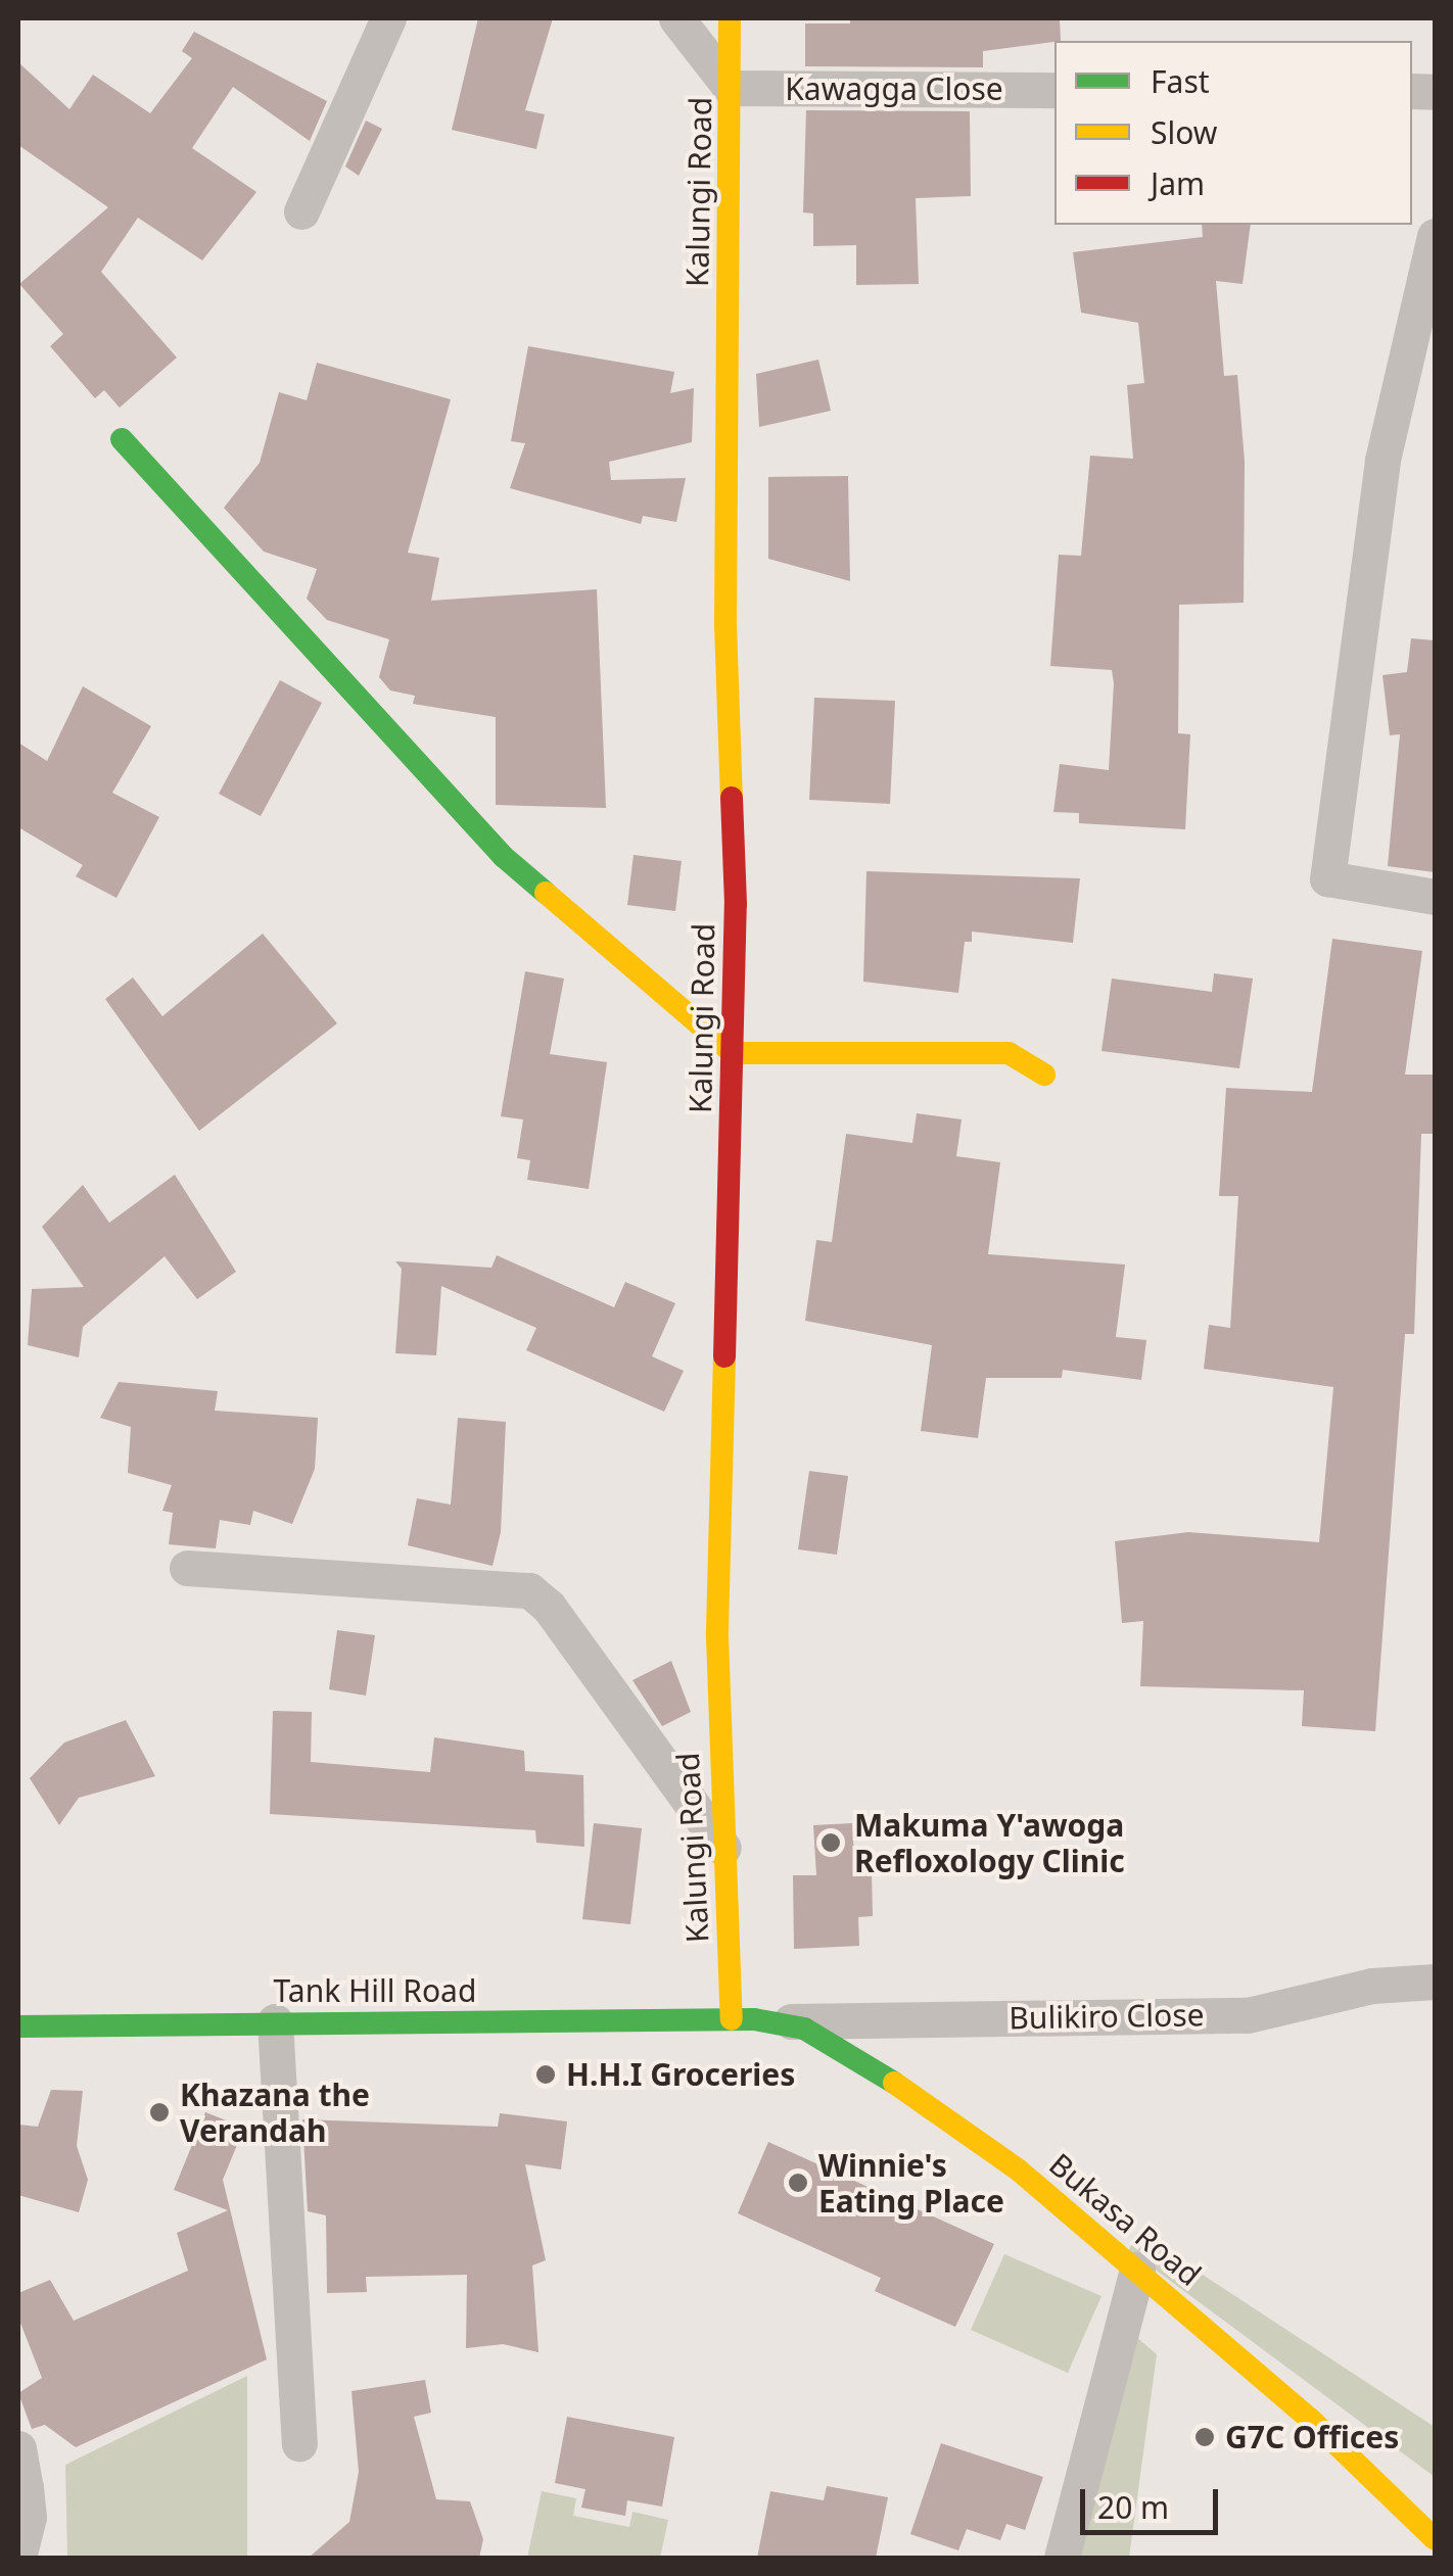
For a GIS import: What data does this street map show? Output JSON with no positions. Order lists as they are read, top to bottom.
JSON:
{
  "streets": {
    "street": [
      "Kawagga Close",
      "Kalungi Road",
      "Tank Hill Road",
      "Bulikiro Close",
      "Bukasa Road"
    ]
  },
  "crossings": [
    ["Kawagga Close", "Kalungi Road"],
    ["Kalungi Road", "Tank Hill Road"],
    ["Kalungi Road", "Bukasa Road"],
    ["Tank Hill Road", "Bukasa Road"],
    ["Bulikiro Close", "Bukasa Road"]
  ],
  "places": [
    "Makuma Y'awoga Refloxology Clinic",
    "H.H.I Groceries",
    "Khazana the Verandah",
    "Winnie's Eating Place",
    "G7C Offices"
  ],
  "legend": ["Fast", "Slow", "Jam"],
  "scale_bar": "20 m"
}
